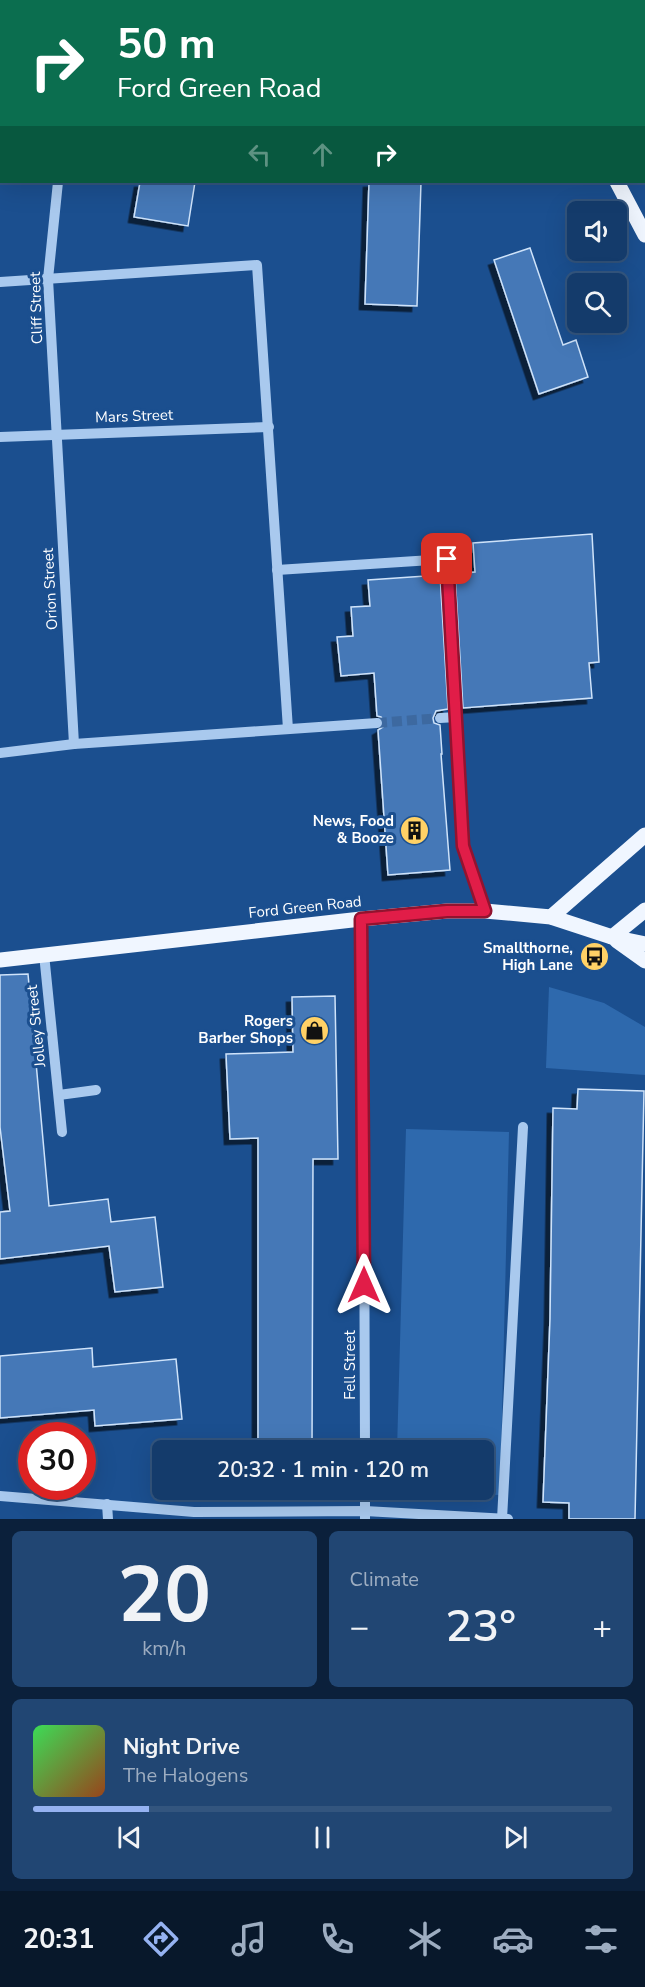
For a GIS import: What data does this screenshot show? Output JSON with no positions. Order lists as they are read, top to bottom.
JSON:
{
  "streets": {
    "main road": ["Ford Green Road"],
    "street": [
      "Cliff Street",
      "Mars Street",
      "Orion Street",
      "Jolley Street",
      "Fell Street"
    ]
  },
  "crossings": [
    ["Cliff Street", "Mars Street"],
    ["Cliff Street", "Orion Street"],
    ["Mars Street", "Orion Street"],
    ["Ford Green Road", "Jolley Street"],
    ["Ford Green Road", "Fell Street"]
  ],
  "places": {
    "building": ["News, Food & Booze"],
    "bus stop": ["Smallthorne, High Lane"],
    "shop": ["Rogers Barber Shops"]
  },
  "page": {
    "turn": ["50 m", "Ford Green Road"],
    "limit": "30",
    "trip": "20:32 · 1 min · 120 m",
    "tile": [
      ["20", "km/h"],
      "Climate"
    ],
    "heat": ["−", "23°", "+"],
    "song": ["Night Drive", "The Halogens"],
    "tabs": "20:31"
  }
}
